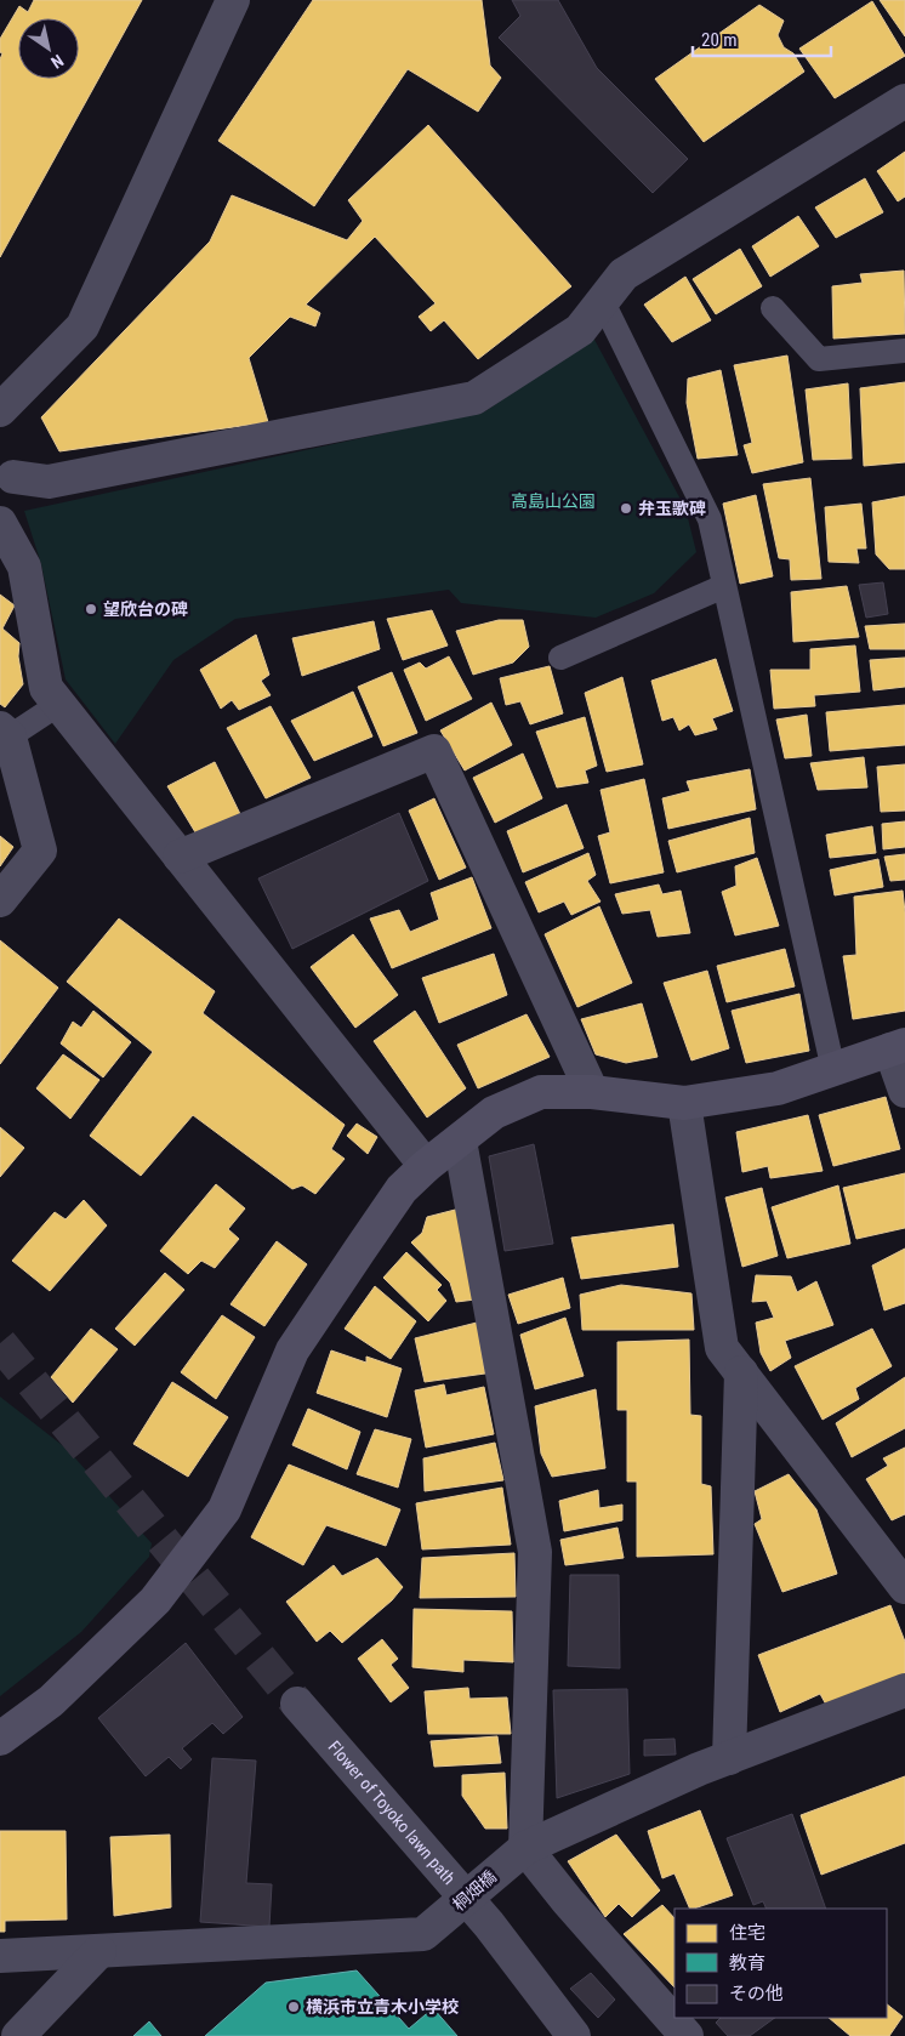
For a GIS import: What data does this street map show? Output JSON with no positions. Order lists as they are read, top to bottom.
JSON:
{
  "streets": {
    "street": ["Flower of Toyoko lawn path", "桐畑橋"]
  },
  "parks": ["高島山公園"],
  "places": ["弁玉歌碑", "望欣台の碑", "横浜市立青木小学校"],
  "legend": ["住宅", "教育", "その他"],
  "scale_bar": "20 m",
  "north": "bottom right"
}
